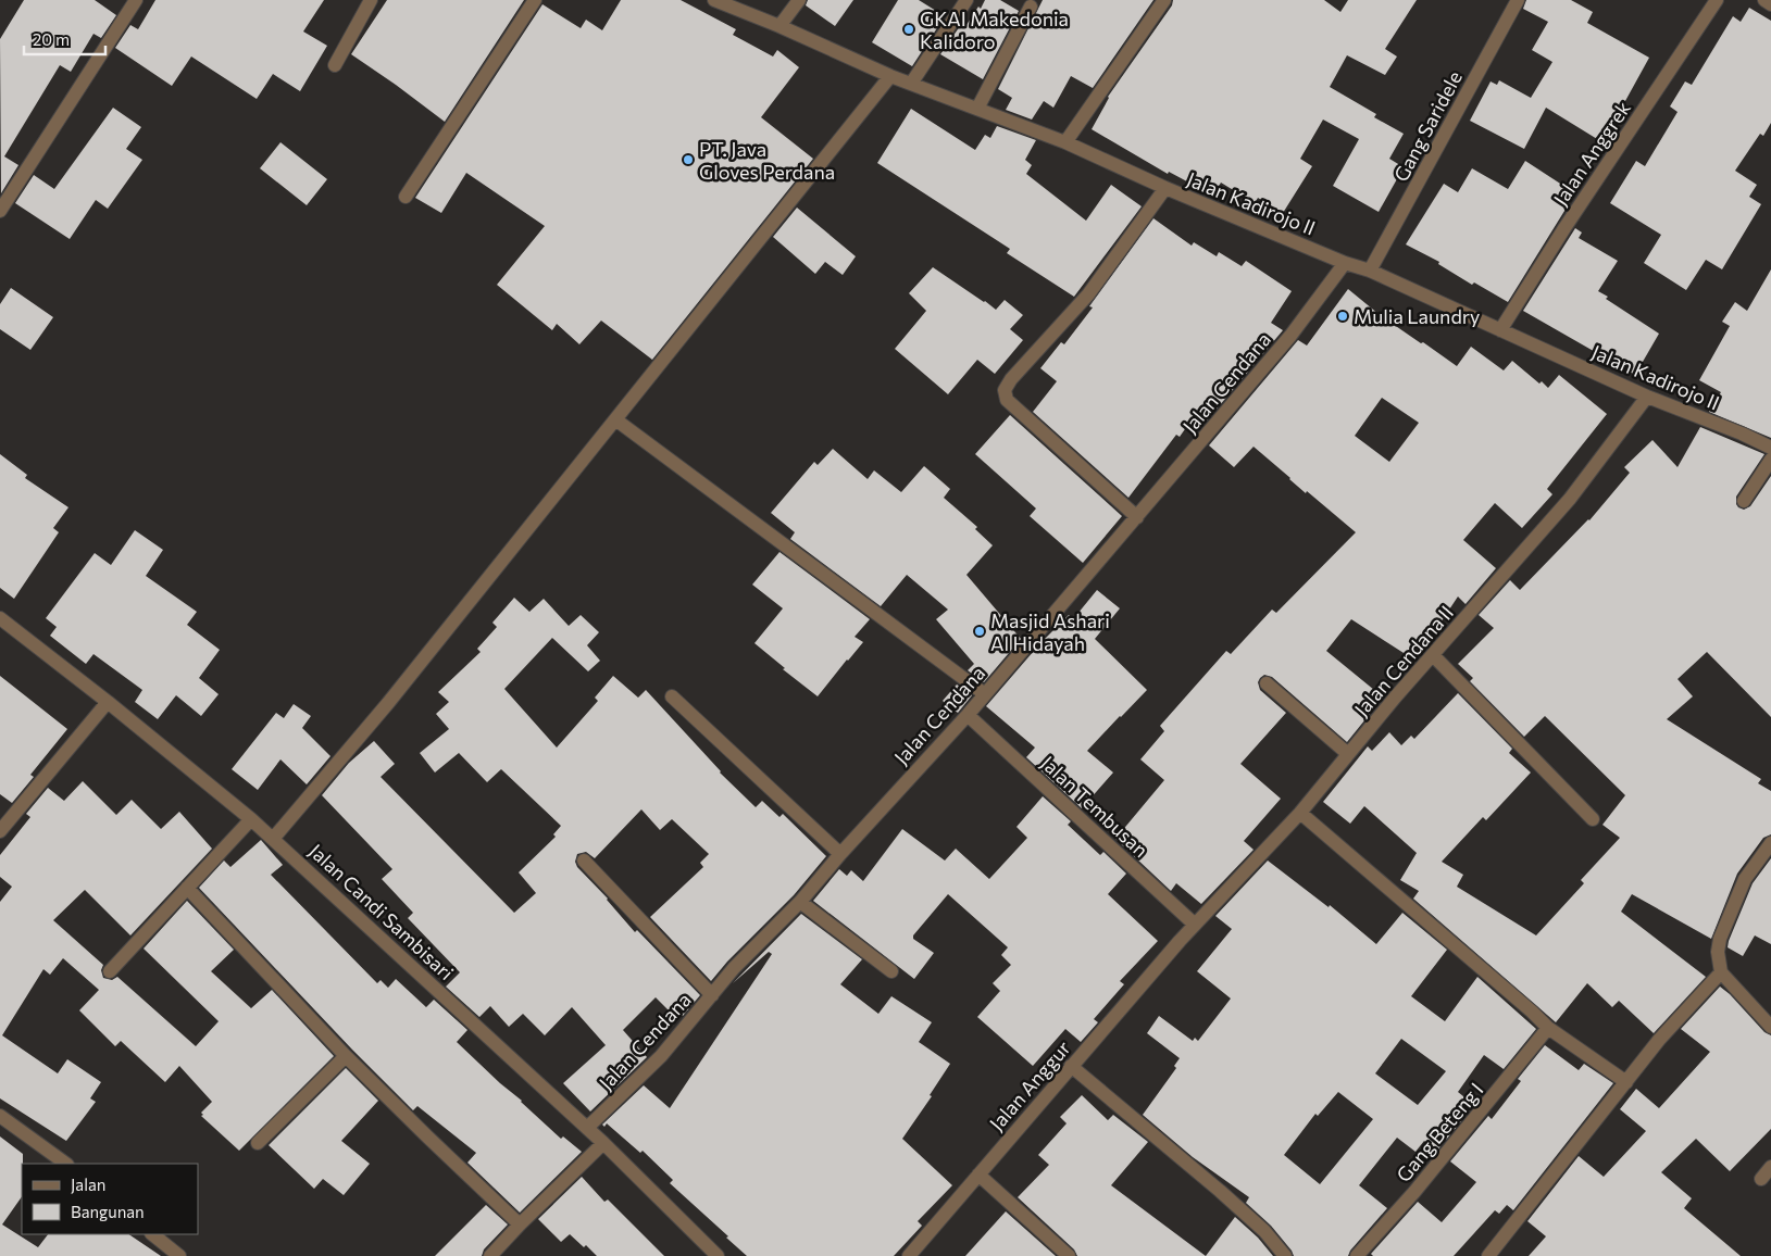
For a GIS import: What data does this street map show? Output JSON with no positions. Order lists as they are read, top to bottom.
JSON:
{
  "streets": {
    "street": [
      "Gang Saridele",
      "Jalan Anggrek",
      "Jalan Kadirojo II",
      "Jalan Cendana",
      "Jalan Cendana II",
      "Jalan Tembusan",
      "Jalan Candi Sambisari",
      "Jalan Anggur",
      "Gang Beteng I"
    ]
  },
  "crossings": [
    ["Gang Saridele", "Jalan Kadirojo II"],
    ["Jalan Anggrek", "Jalan Kadirojo II"],
    ["Jalan Kadirojo II", "Jalan Cendana"],
    ["Jalan Kadirojo II", "Jalan Cendana II"],
    ["Jalan Cendana", "Jalan Tembusan"],
    ["Jalan Cendana", "Jalan Candi Sambisari"],
    ["Jalan Cendana II", "Jalan Tembusan"],
    ["Jalan Cendana II", "Jalan Anggur"]
  ],
  "places": [
    "GKAI Makedonia Kalidoro",
    "PT. Java Gloves Perdana",
    "Mulia Laundry",
    "Masjid Ashari Al Hidayah"
  ],
  "legend": ["Jalan", "Bangunan"],
  "scale_bar": "20 m"
}
